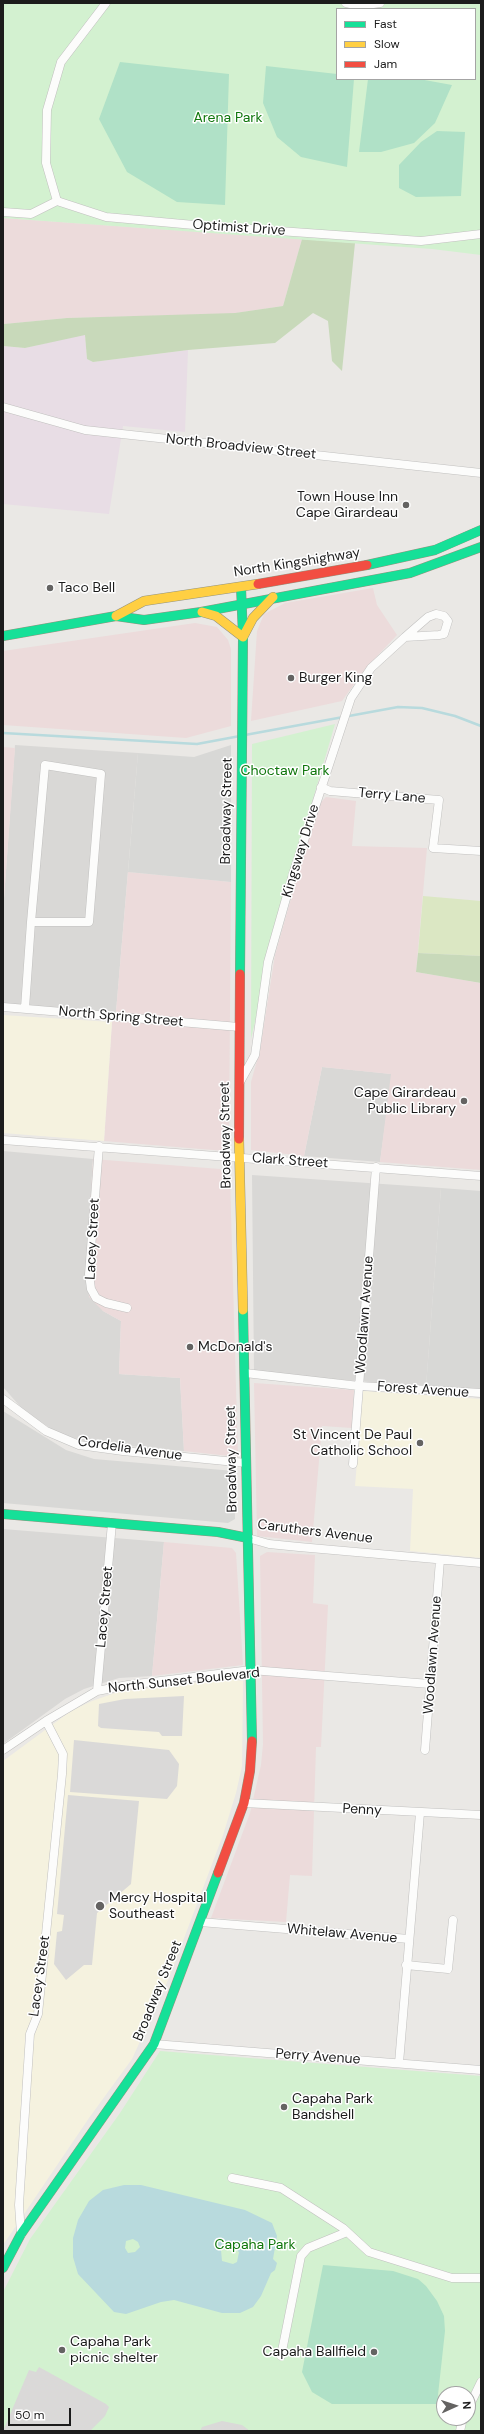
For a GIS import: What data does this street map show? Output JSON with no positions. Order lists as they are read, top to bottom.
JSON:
{
  "streets": {
    "main road": ["North Kingshighway", "Broadway Street", "Caruthers Avenue"],
    "street": [
      "Optimist Drive",
      "North Broadview Street",
      "Terry Lane",
      "Kingsway Drive",
      "North Spring Street",
      "Clark Street",
      "Lacey Street",
      "Woodlawn Avenue",
      "Forest Avenue",
      "Cordelia Avenue",
      "North Sunset Boulevard",
      "Penny",
      "Whitelaw Avenue",
      "Perry Avenue"
    ]
  },
  "crossings": [
    ["North Kingshighway", "Broadway Street"],
    ["Terry Lane", "Kingsway Drive"],
    ["Broadway Street", "Kingsway Drive"],
    ["Broadway Street", "North Spring Street"],
    ["Broadway Street", "Clark Street"],
    ["Broadway Street", "Lacey Street"],
    ["Broadway Street", "Forest Avenue"],
    ["Broadway Street", "Cordelia Avenue"],
    ["Broadway Street", "Caruthers Avenue"],
    ["Broadway Street", "North Sunset Boulevard"],
    ["Broadway Street", "Penny"],
    ["Broadway Street", "Whitelaw Avenue"],
    ["Broadway Street", "Perry Avenue"],
    ["Clark Street", "Lacey Street"],
    ["Clark Street", "Woodlawn Avenue"],
    ["Lacey Street", "Caruthers Avenue"],
    ["Lacey Street", "North Sunset Boulevard"],
    ["Woodlawn Avenue", "Forest Avenue"],
    ["Woodlawn Avenue", "Caruthers Avenue"],
    ["Woodlawn Avenue", "North Sunset Boulevard"],
    ["Whitelaw Avenue", "Perry Avenue"]
  ],
  "parks": ["Arena Park", "Choctaw Park", "Capaha Park"],
  "places": [
    "Town House Inn Cape Girardeau",
    "Taco Bell",
    "Burger King",
    "Cape Girardeau Public Library",
    "McDonald's",
    "St Vincent De Paul Catholic School",
    "Mercy Hospital Southeast",
    "Capaha Park Bandshell",
    "Capaha Park picnic shelter",
    "Capaha Ballfield"
  ],
  "legend": ["Fast", "Slow", "Jam"],
  "scale_bar": "50 m",
  "north": "right"
}
